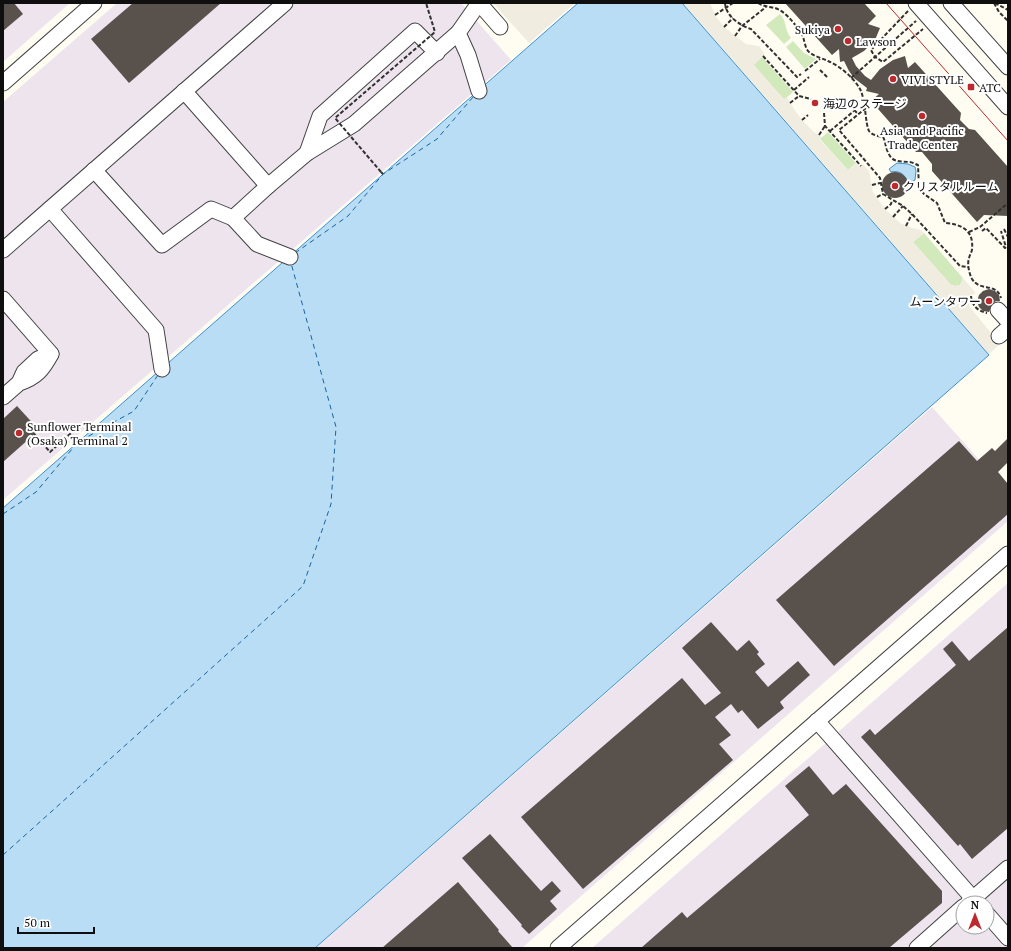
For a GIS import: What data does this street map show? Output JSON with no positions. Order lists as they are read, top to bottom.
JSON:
{
  "places": {
    "other": [
      "Sukiya",
      "Lawson",
      "VIVI STYLE",
      "海辺のステージ",
      "Asia and Pacific Trade Center",
      "クリスタルルーム",
      "ムーンタワー",
      "Sunflower Terminal (Osaka) Terminal 2"
    ],
    "transit": ["ATC"]
  },
  "scale_bar": "50 m",
  "north": "top"
}
